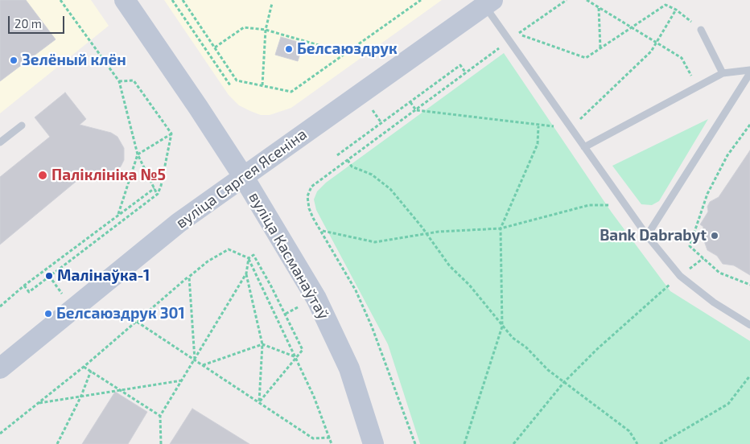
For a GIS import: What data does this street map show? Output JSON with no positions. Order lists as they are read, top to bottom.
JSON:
{
  "streets": {
    "main road": ["вуліца Сяргея Ясеніна", "вуліца Касманаўтаў"]
  },
  "crossings": [
    ["вуліца Сяргея Ясеніна", "вуліца Касманаўтаў"]
  ],
  "places": [
    "Белсаюздрук",
    "Зелёный клён",
    "Паліклініка №5",
    "Bank Dabrabyt",
    "Малінаўка-1",
    "Белсаюздрук 301"
  ],
  "scale_bar": "20 m"
}
